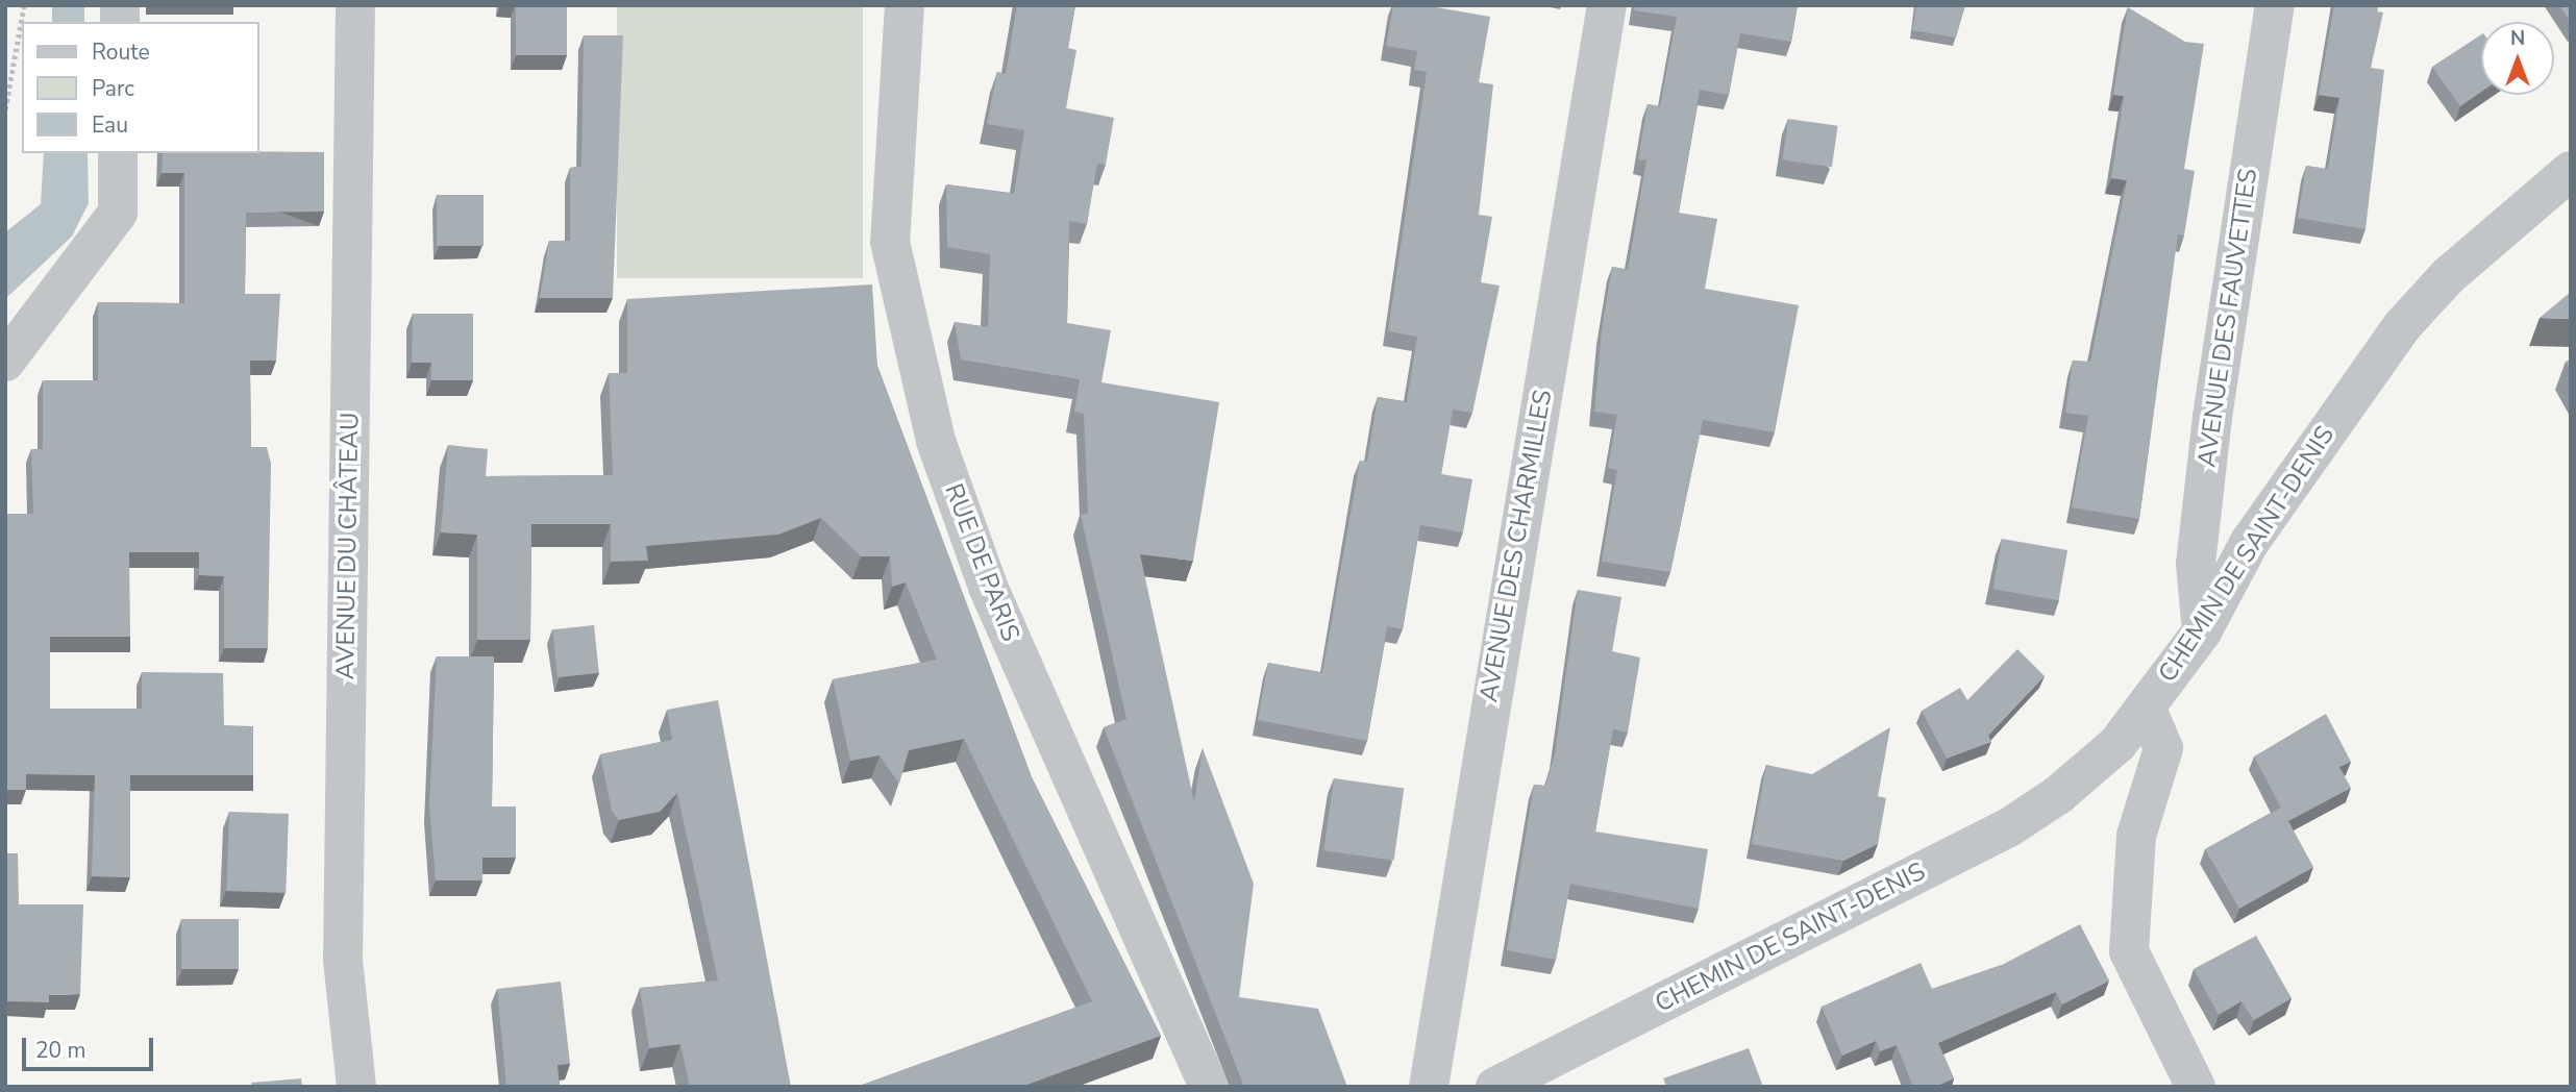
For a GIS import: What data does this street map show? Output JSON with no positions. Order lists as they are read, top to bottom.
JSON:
{
  "streets": {
    "street": [
      "AVENUE DES FAUVETTES",
      "AVENUE DU CHÂTEAU",
      "AVENUE DES CHARMILLES",
      "CHEMIN DE SAINT-DENIS",
      "RUE DE PARIS"
    ]
  },
  "crossings": [
    ["AVENUE DES FAUVETTES", "CHEMIN DE SAINT-DENIS"]
  ],
  "legend": ["Route", "Parc", "Eau"],
  "scale_bar": "20 m",
  "north": "top"
}
